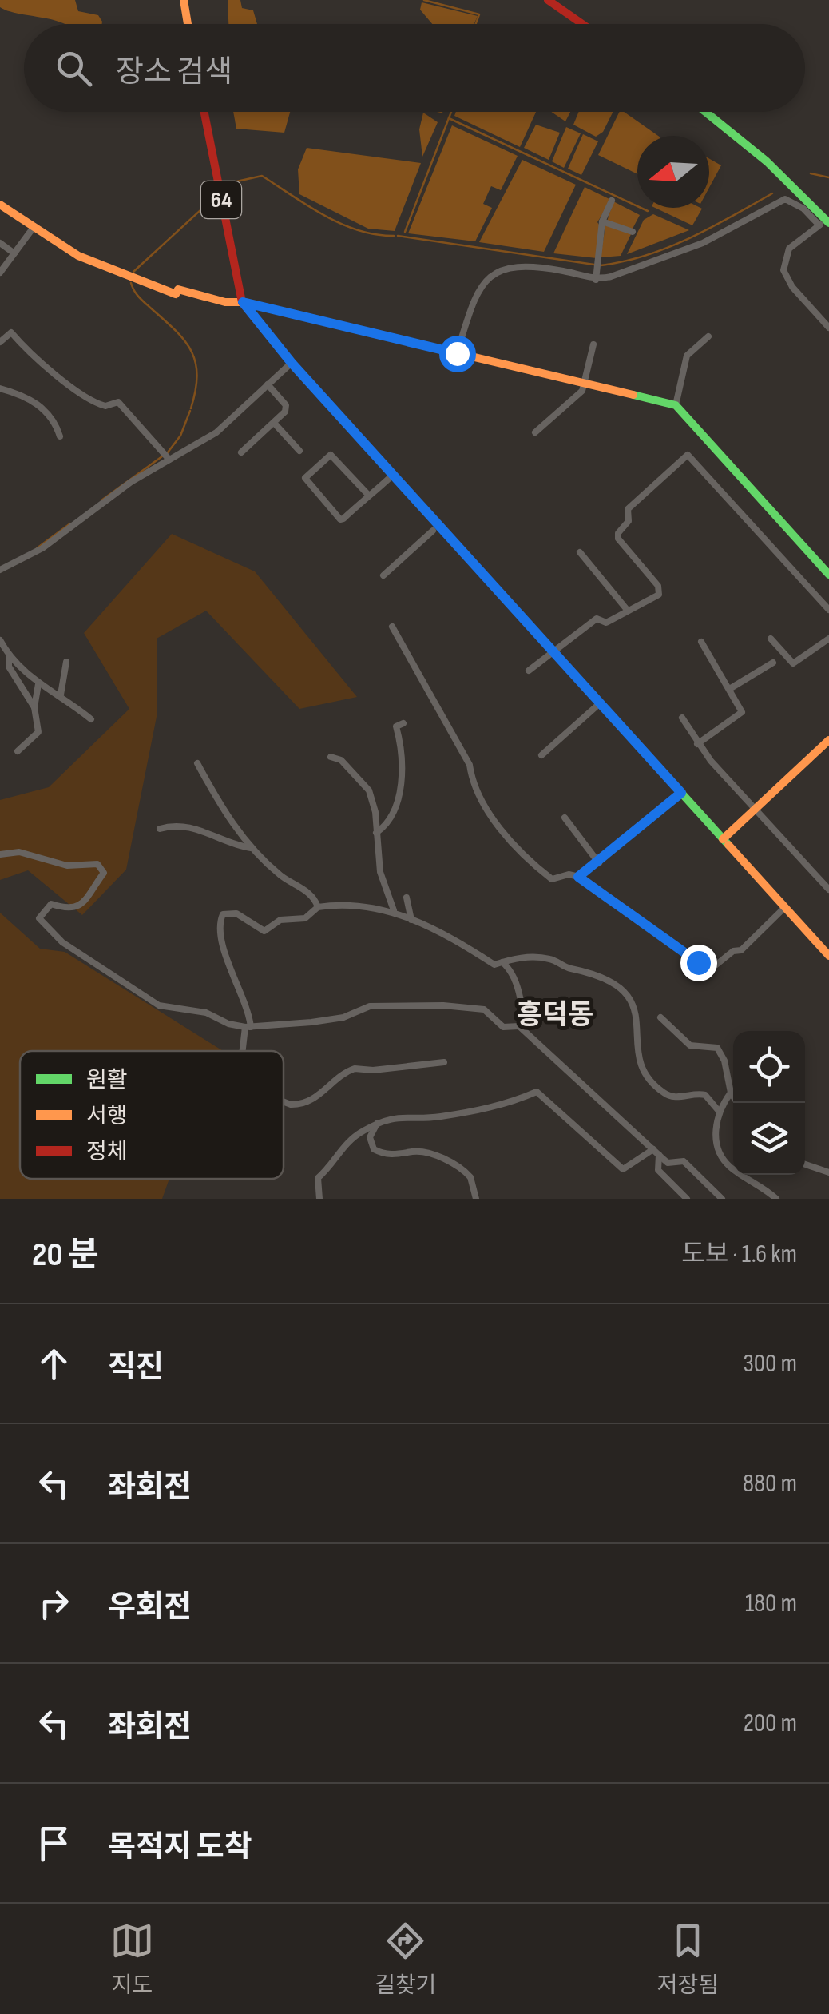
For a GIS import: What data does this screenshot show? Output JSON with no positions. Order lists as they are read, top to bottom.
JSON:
{
  "streets": {
    "main road": ["64"]
  },
  "districts": ["흥덕동"],
  "legend": ["원활", "서행", "정체"],
  "north": "left",
  "page": {
    "search": "장소 검색",
    "heading": ["20 분", "도보 · 1.6 km"],
    "list": [
      ["직진", "300 m"],
      ["좌회전", "880 m"],
      ["우회전", "180 m"],
      ["좌회전", "200 m"],
      "목적지 도착"
    ],
    "nav": ["지도", "길찾기", "저장됨"]
  }
}
